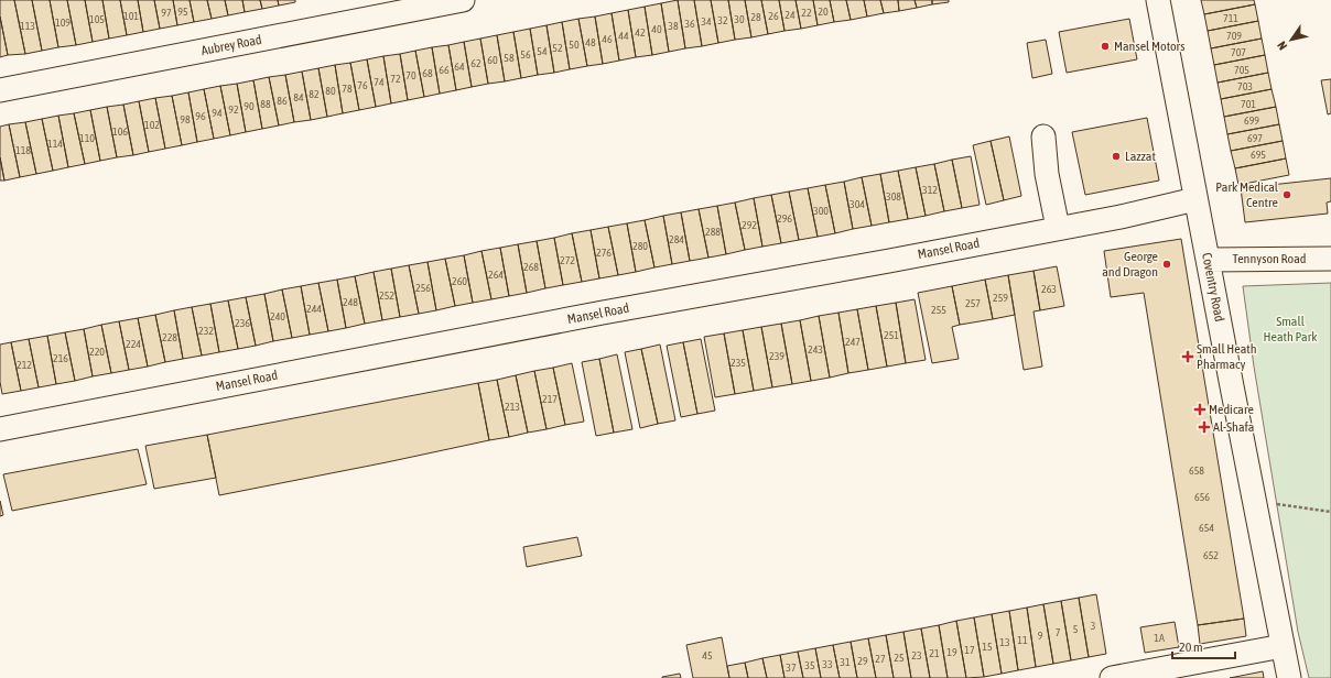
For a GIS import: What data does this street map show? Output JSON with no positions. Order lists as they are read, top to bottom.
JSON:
{
  "streets": {
    "street": [
      "Aubrey Road",
      "Mansel Road",
      "Tennyson Road",
      "Coventry Road"
    ]
  },
  "crossings": [
    ["Mansel Road", "Coventry Road"],
    ["Tennyson Road", "Coventry Road"]
  ],
  "parks": ["Small Heath Park"],
  "places": {
    "other": [
      "Mansel Motors",
      "Lazzat",
      "Park Medical Centre",
      "George and Dragon"
    ],
    "health": ["Small Heath Pharmacy", "Medicare", "Al-Shafa"]
  },
  "house_numbers": [
    "95",
    "20",
    "97",
    "22",
    "24",
    "101",
    "26",
    "28",
    "711",
    "105",
    "30",
    "32",
    "34",
    "109",
    "36",
    "113",
    "38",
    "40",
    "42",
    "44",
    "709",
    "46",
    "48",
    "50",
    "52",
    "54",
    "707",
    "56",
    "58",
    "60",
    "62",
    "64",
    "66",
    "705",
    "68",
    "70",
    "72",
    "74",
    "76",
    "703",
    "78",
    "80",
    "82",
    "84",
    "86",
    "88",
    "701",
    "90",
    "92",
    "94",
    "96",
    "98",
    "699",
    "102",
    "106",
    "110",
    "697",
    "114",
    "118",
    "695",
    "312",
    "308",
    "304",
    "300",
    "296",
    "292",
    "288",
    "284",
    "280",
    "276",
    "272",
    "268",
    "264",
    "260",
    "256",
    "263",
    "252",
    "259",
    "248",
    "257",
    "244",
    "255",
    "240",
    "236",
    "232",
    "251",
    "228",
    "247",
    "224",
    "243",
    "220",
    "239",
    "216",
    "235",
    "212",
    "217",
    "213",
    "658",
    "656",
    "654",
    "652",
    "3",
    "5",
    "7",
    "9",
    "1A",
    "11",
    "13",
    "15",
    "17",
    "19",
    "21",
    "45",
    "23",
    "25",
    "27",
    "29",
    "31",
    "33",
    "35",
    "37"
  ],
  "scale_bar": "20 m",
  "north": "bottom left"
}
